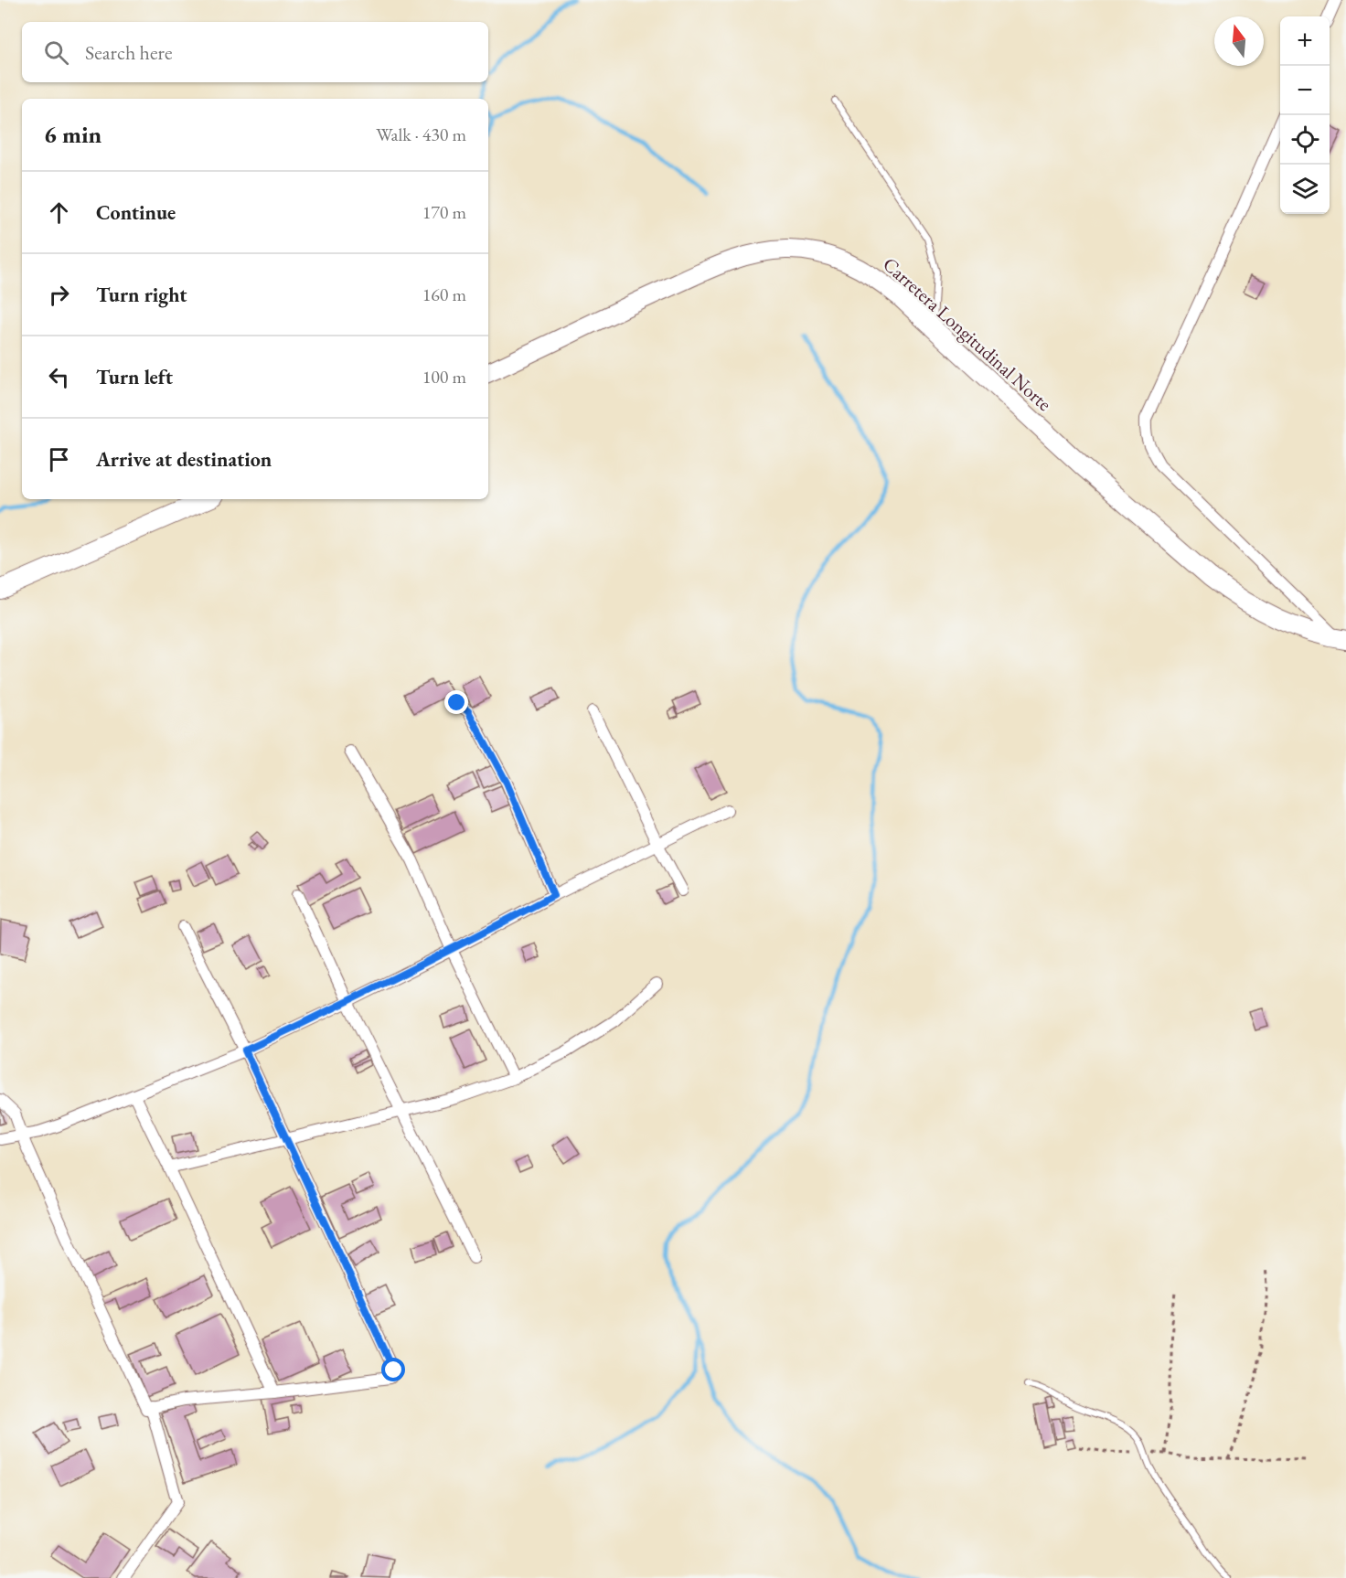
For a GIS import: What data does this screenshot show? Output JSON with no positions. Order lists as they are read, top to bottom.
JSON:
{
  "streets": {
    "main road": ["Carretera Longitudinal Norte"]
  },
  "north": "top",
  "page": {
    "map_buttons": ["+", "−"],
    "search": "Search here",
    "heading": ["6 min", "Walk · 430 m"],
    "list": [
      ["Continue", "170 m"],
      ["Turn right", "160 m"],
      ["Turn left", "100 m"],
      "Arrive at destination"
    ]
  }
}
